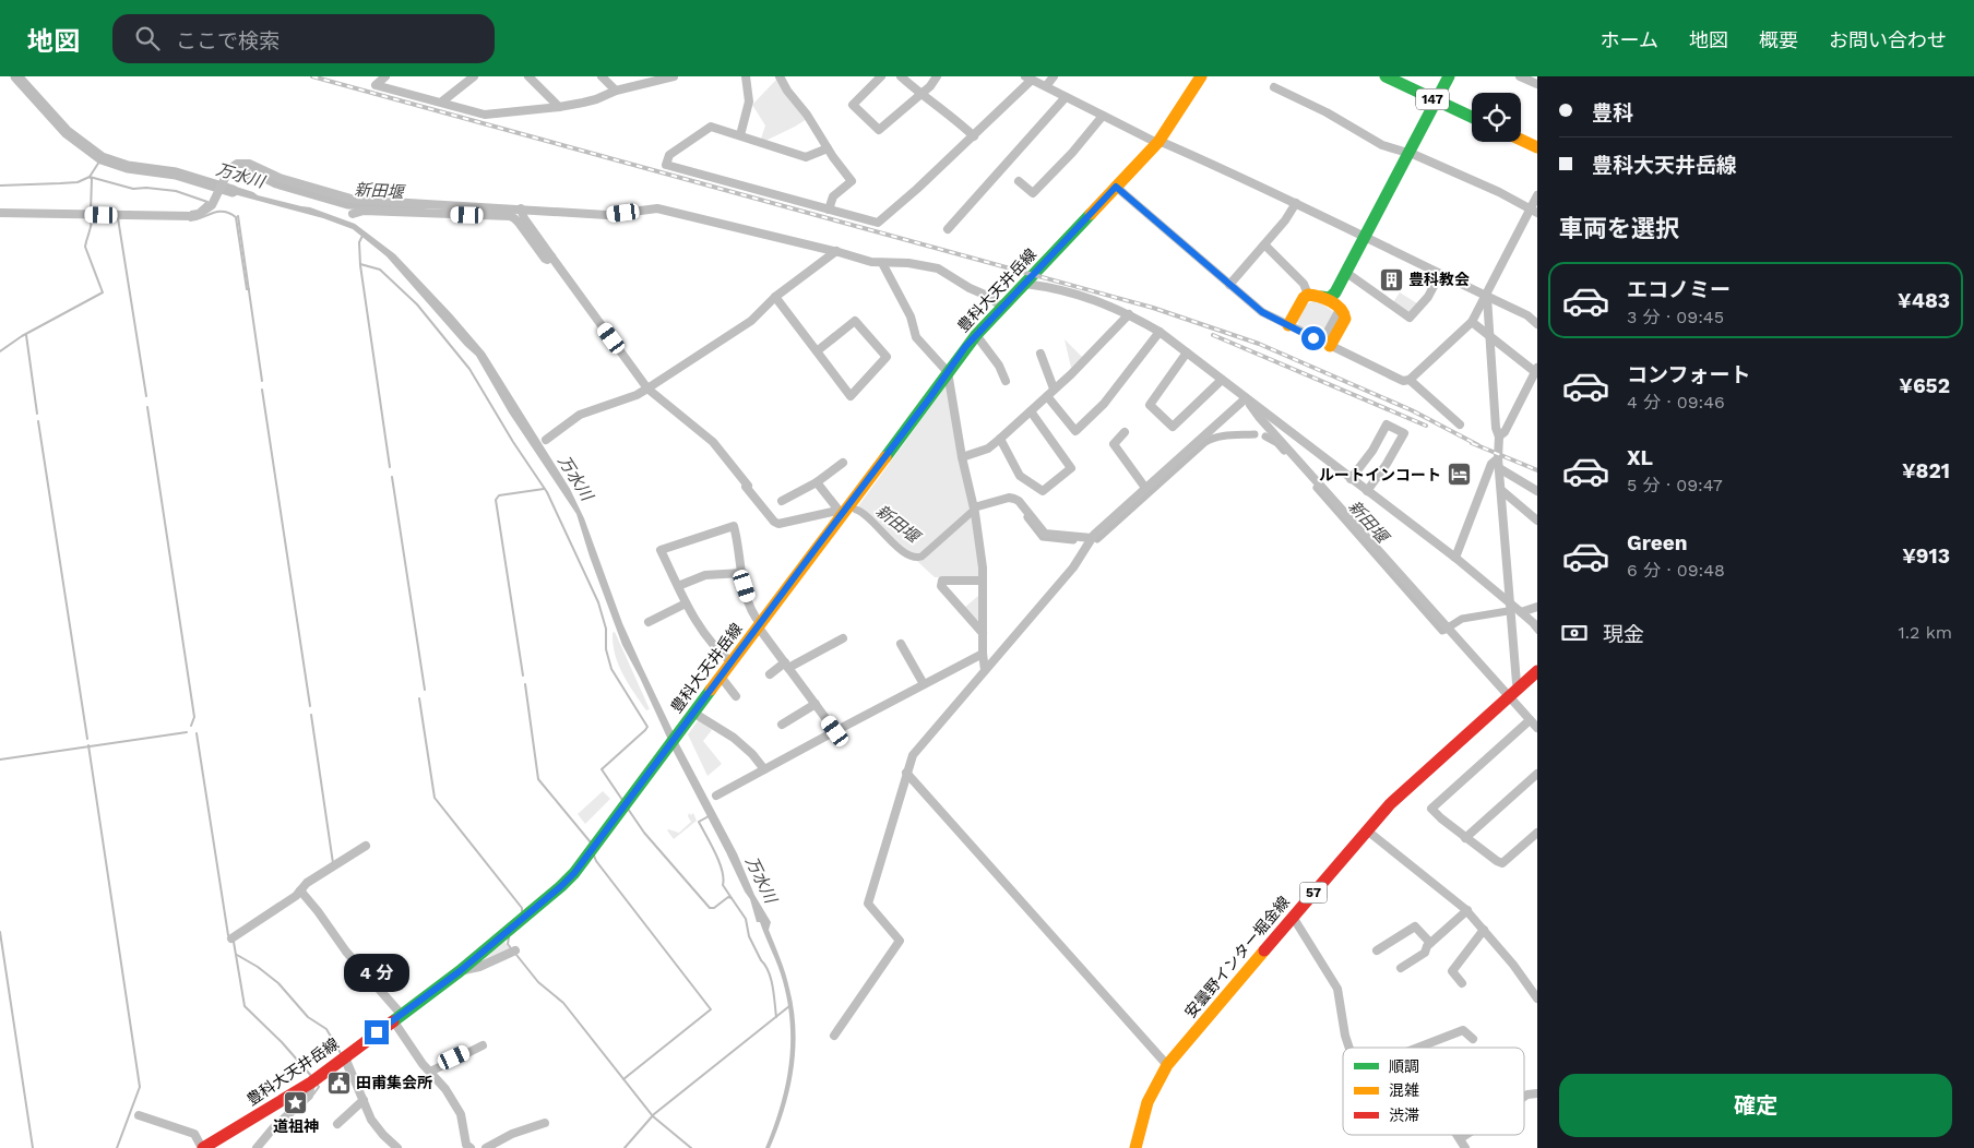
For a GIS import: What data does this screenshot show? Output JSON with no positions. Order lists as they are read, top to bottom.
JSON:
{
  "streets": {
    "main road": [
      "147",
      "豊科大天井岳線",
      "57",
      "安曇野インター堀金線"
    ]
  },
  "water": ["万水川", "新田堰"],
  "places": {
    "building": ["豊科教会"],
    "hotel": ["ルートインコート"],
    "public building": ["田甫集会所"],
    "place": ["道祖神"]
  },
  "legend": ["順調", "混雑", "渋滞"],
  "page": {
    "header": "地図",
    "search": "ここで検索",
    "nav": [
      "ホーム",
      "地図",
      "概要",
      "お問い合わせ"
    ],
    "banner": ["豊科", "豊科大天井岳線"],
    "heading": "車両を選択",
    "list": [
      {
        "name": "エコノミー",
        "note": "3 分 · 09:45",
        "value": "¥483"
      },
      {
        "name": "コンフォート",
        "note": "4 分 · 09:46",
        "value": "¥652"
      },
      {
        "name": "XL",
        "note": "5 分 · 09:47",
        "value": "¥821"
      },
      {
        "name": "Green",
        "note": "6 分 · 09:48",
        "value": "¥913"
      }
    ],
    "pay": ["現金", "1.2 km"],
    "bubble": "4 分",
    "buttons": "確定"
  }
}
